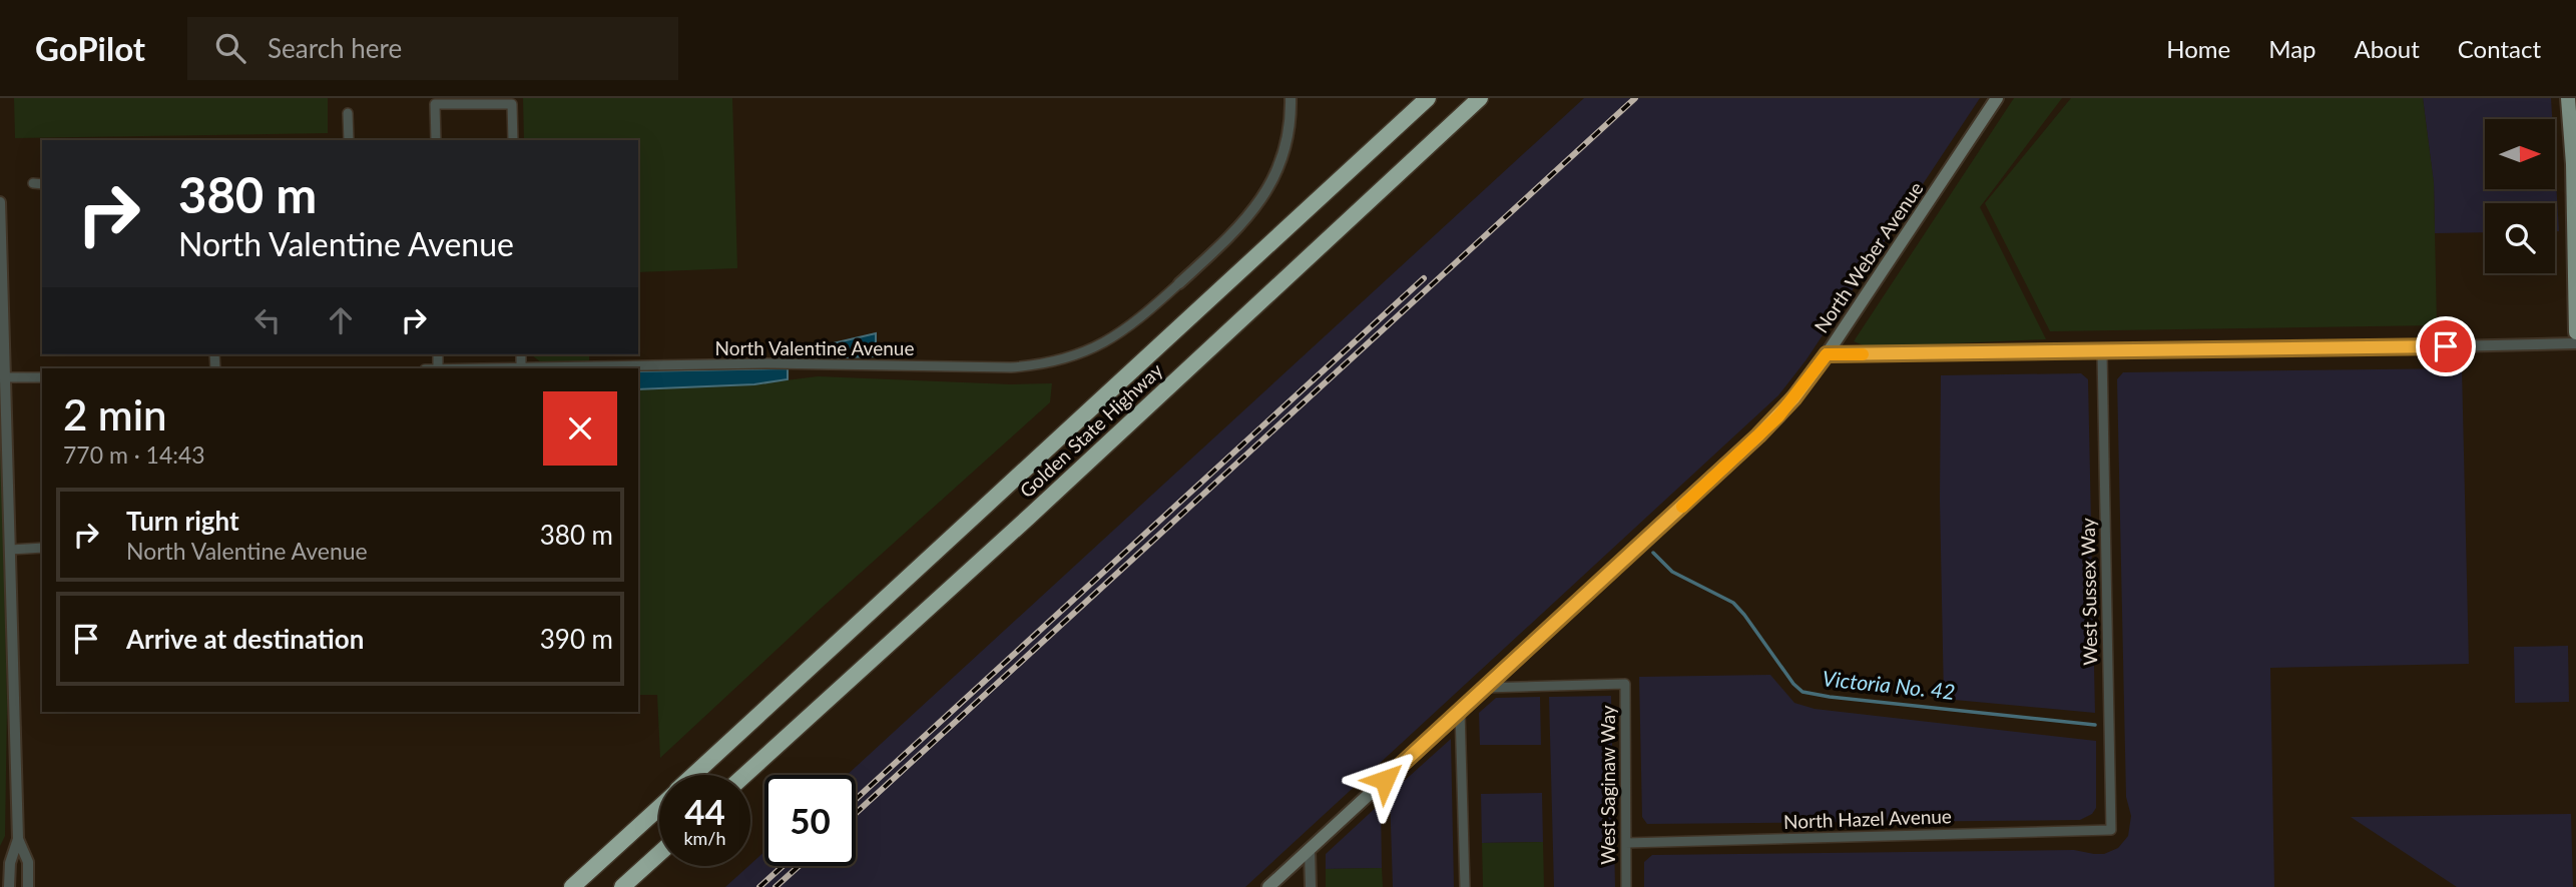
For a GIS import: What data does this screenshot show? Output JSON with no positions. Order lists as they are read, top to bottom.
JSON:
{
  "streets": {
    "highway": ["Golden State Highway"],
    "main road": ["North Weber Avenue"],
    "street": [
      "North Valentine Avenue",
      "West Sussex Way",
      "West Saginaw Way",
      "North Hazel Avenue"
    ]
  },
  "crossings": [
    ["North Weber Avenue", "West Saginaw Way"],
    ["West Sussex Way", "North Hazel Avenue"],
    ["West Saginaw Way", "North Hazel Avenue"]
  ],
  "water": ["Victoria No. 42"],
  "north": "right",
  "page": {
    "header": "GoPilot",
    "search": "Search here",
    "nav": [
      "Home",
      "Map",
      "About",
      "Contact"
    ],
    "turn": ["380 m", "North Valentine Avenue"],
    "heading": ["2 min", "770 m · 14:43"],
    "list": [
      {
        "name": "Turn right",
        "note": "North Valentine Avenue",
        "value": "380 m"
      },
      {
        "name": "Arrive at destination",
        "value": "390 m"
      }
    ],
    "speed": "44 km/h",
    "limit": "50"
  }
}
